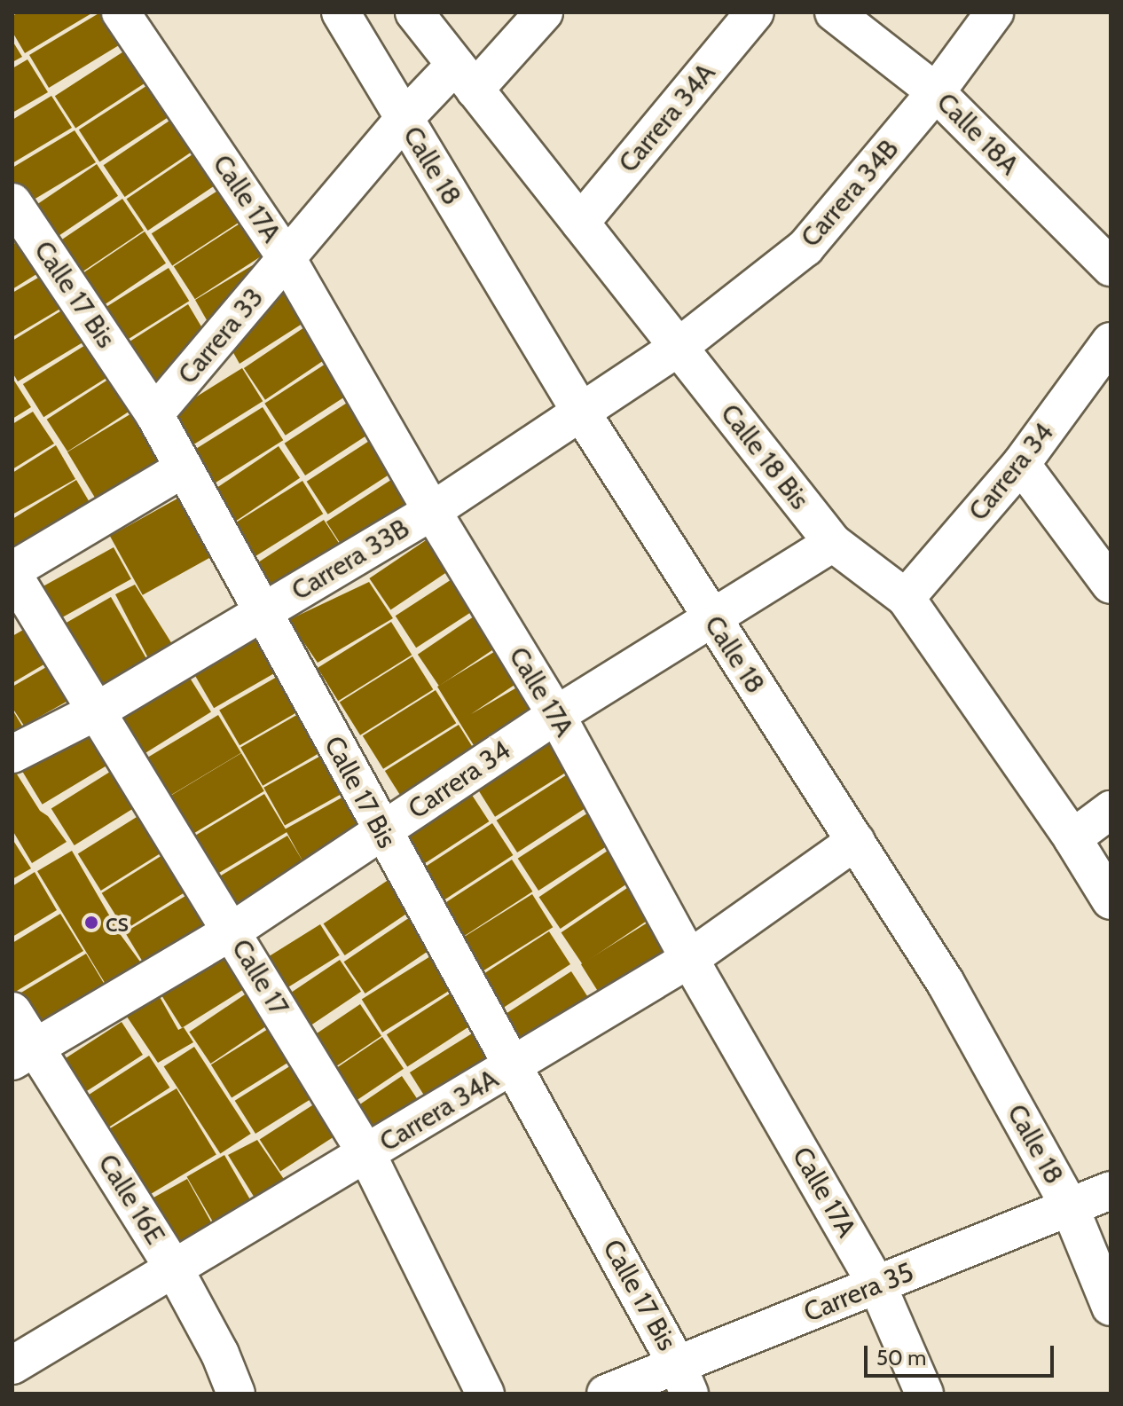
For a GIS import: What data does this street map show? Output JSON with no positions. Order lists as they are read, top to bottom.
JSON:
{
  "streets": {
    "street": [
      "Carrera 34A",
      "Calle 18A",
      "Calle 18",
      "Carrera 34B",
      "Calle 17A",
      "Calle 17 Bis",
      "Carrera 33",
      "Calle 18 Bis",
      "Carrera 34",
      "Carrera 33B",
      "Calle 17",
      "Calle 16E",
      "Carrera 35"
    ]
  },
  "crossings": [
    ["Carrera 34A", "Calle 18"],
    ["Carrera 34A", "Calle 17A"],
    ["Carrera 34A", "Calle 17 Bis"],
    ["Carrera 34A", "Calle 18 Bis"],
    ["Carrera 34A", "Calle 17"],
    ["Carrera 34A", "Calle 16E"],
    ["Calle 18A", "Carrera 34B"],
    ["Calle 18", "Carrera 33"],
    ["Calle 18", "Carrera 34"],
    ["Calle 18", "Carrera 33B"],
    ["Calle 18", "Carrera 35"],
    ["Carrera 34B", "Calle 18 Bis"],
    ["Carrera 34B", "Carrera 33B"],
    ["Calle 17A", "Carrera 33"],
    ["Calle 17A", "Carrera 34"],
    ["Calle 17A", "Carrera 33B"],
    ["Calle 17A", "Carrera 35"],
    ["Calle 17 Bis", "Carrera 33"],
    ["Calle 17 Bis", "Carrera 34"],
    ["Calle 17 Bis", "Carrera 33B"],
    ["Calle 17 Bis", "Carrera 35"],
    ["Carrera 33", "Calle 18 Bis"],
    ["Calle 18 Bis", "Carrera 34"],
    ["Calle 18 Bis", "Carrera 33B"],
    ["Carrera 34", "Calle 17"],
    ["Carrera 34", "Calle 16E"],
    ["Carrera 33B", "Calle 17"]
  ],
  "places": ["cs"],
  "scale_bar": "50 m"
}
